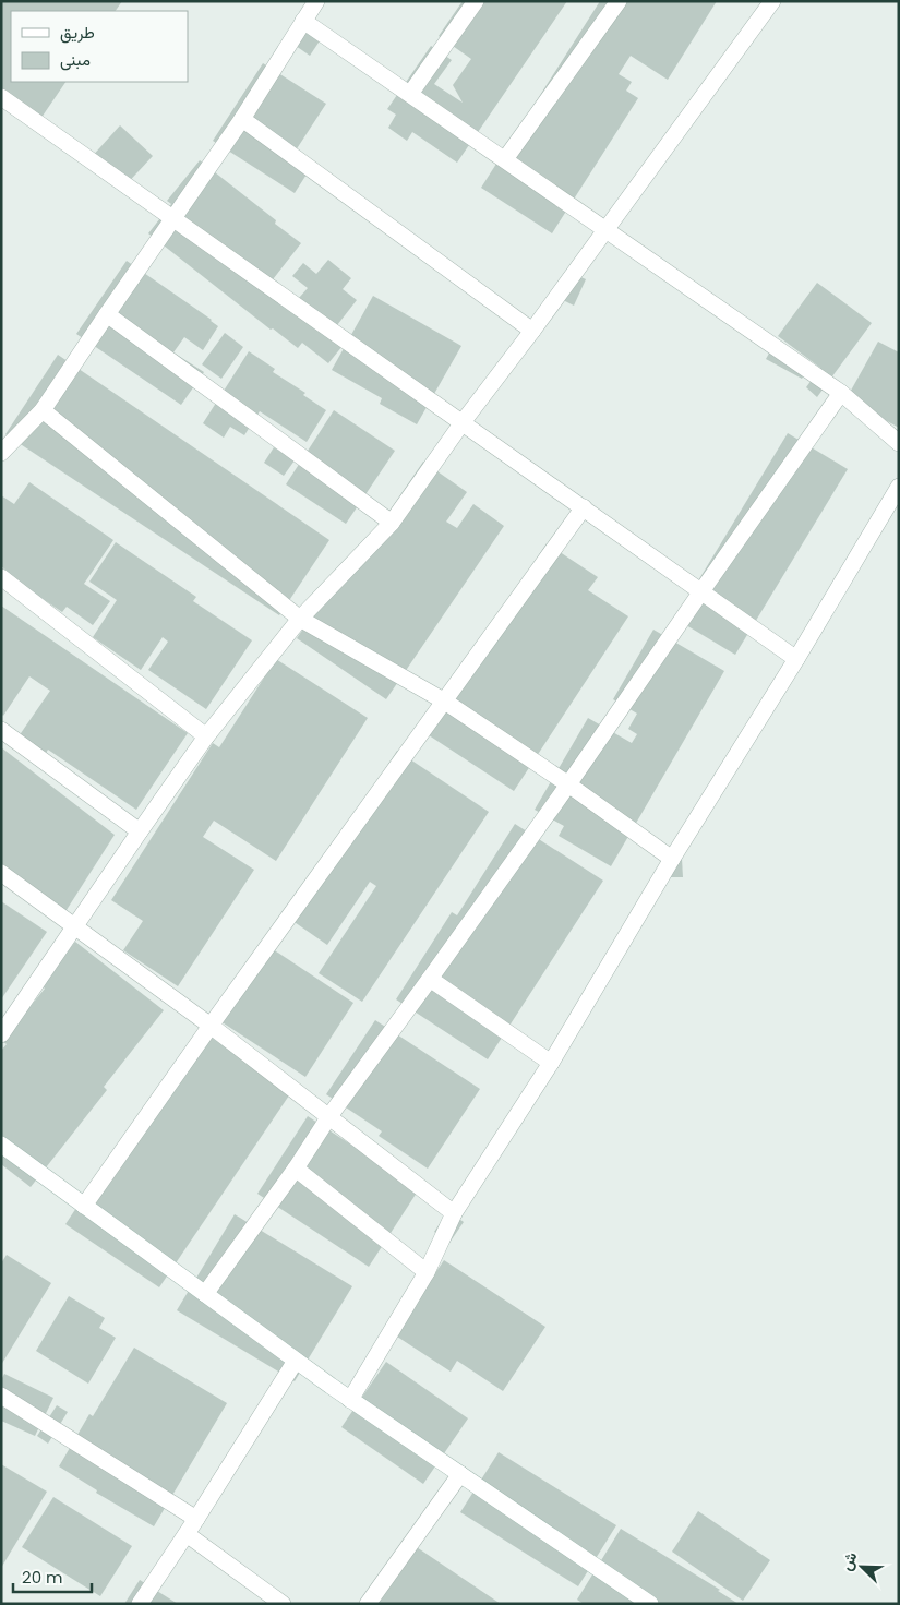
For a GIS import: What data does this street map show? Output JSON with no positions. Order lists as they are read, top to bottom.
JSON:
{
  "legend": ["طريق", "مبنى"],
  "scale_bar": "20 m",
  "north": "top left"
}
